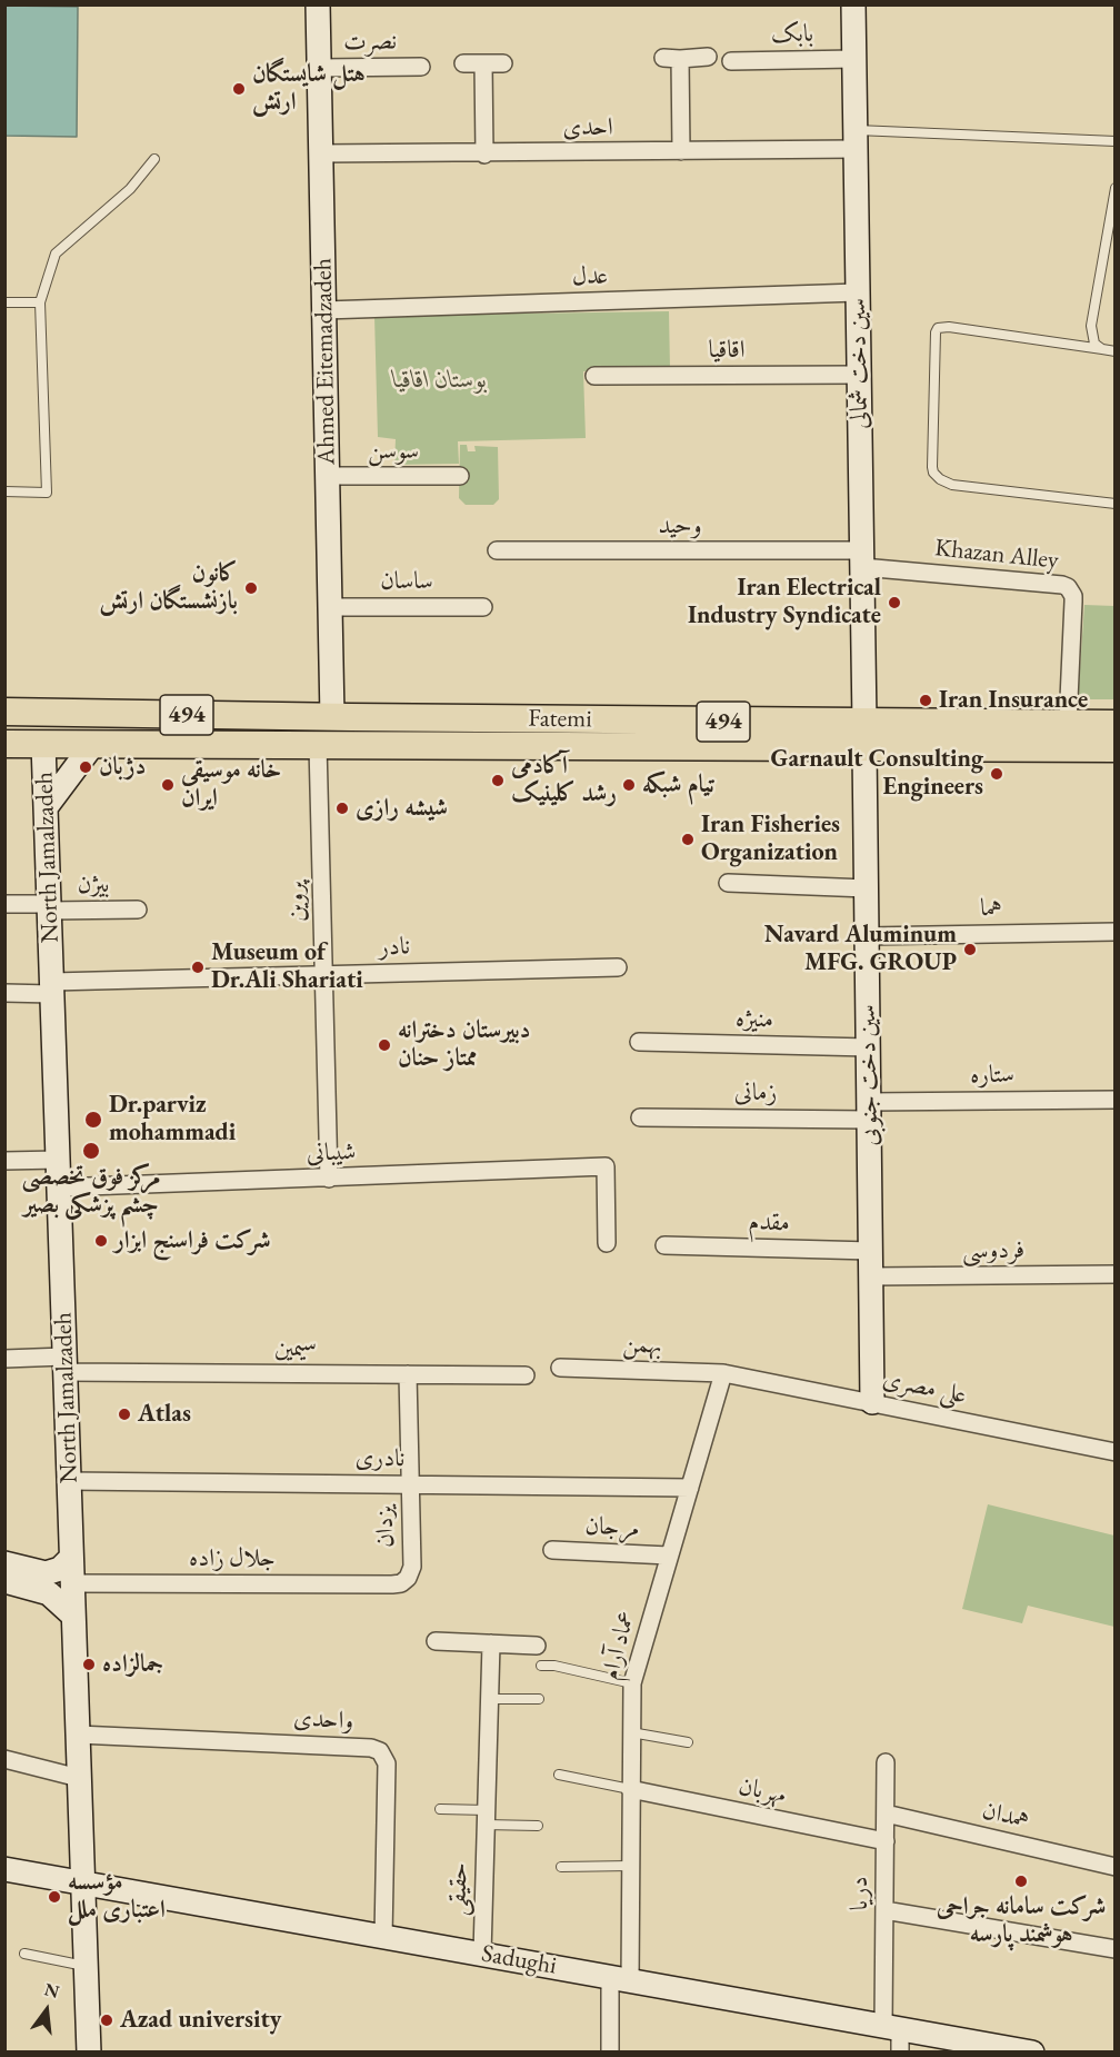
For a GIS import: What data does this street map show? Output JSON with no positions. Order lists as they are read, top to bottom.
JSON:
{
  "streets": {
    "main road": ["494", "Fatemi"],
    "street": [
      "بابک",
      "نصرت",
      "احدی",
      "عدل",
      "اقاقیا",
      "Ahmed Eitemadzadeh",
      "سین دخت شمالی",
      "سوسن",
      "وحید",
      "Khazan Alley",
      "ساسان",
      "North Jamalzadeh",
      "بیژن",
      "پروین",
      "هما",
      "نادر",
      "منیژه",
      "سین دخت جنوبی",
      "ستاره",
      "زمانی",
      "شیبانی",
      "مقدم",
      "فردوسی",
      "بهمن",
      "سیمین",
      "علی مصری",
      "نادری",
      "یزدان",
      "مرجان",
      "جلال زاده",
      "عماد آرام",
      "واحدی",
      "مهربان",
      "همدان",
      "حقیقی",
      "دریا",
      "Sadughi"
    ]
  },
  "crossings": [
    ["بابک", "سین دخت شمالی"],
    ["نصرت", "Ahmed Eitemadzadeh"],
    ["احدی", "Ahmed Eitemadzadeh"],
    ["احدی", "سین دخت شمالی"],
    ["عدل", "Ahmed Eitemadzadeh"],
    ["عدل", "سین دخت شمالی"],
    ["اقاقیا", "سین دخت شمالی"],
    ["Ahmed Eitemadzadeh", "سوسن"],
    ["Ahmed Eitemadzadeh", "ساسان"],
    ["Ahmed Eitemadzadeh", "Fatemi"],
    ["سین دخت شمالی", "وحید"],
    ["سین دخت شمالی", "Khazan Alley"],
    ["سین دخت شمالی", "Fatemi"],
    ["سین دخت شمالی", "سین دخت جنوبی"],
    ["وحید", "Khazan Alley"],
    ["Khazan Alley", "Fatemi"],
    ["Fatemi", "North Jamalzadeh"],
    ["Fatemi", "پروین"],
    ["Fatemi", "سین دخت جنوبی"],
    ["North Jamalzadeh", "بیژن"],
    ["North Jamalzadeh", "نادر"],
    ["North Jamalzadeh", "شیبانی"],
    ["North Jamalzadeh", "سیمین"],
    ["North Jamalzadeh", "نادری"],
    ["North Jamalzadeh", "جلال زاده"],
    ["North Jamalzadeh", "واحدی"],
    ["North Jamalzadeh", "Sadughi"],
    ["پروین", "نادر"],
    ["پروین", "شیبانی"],
    ["هما", "سین دخت جنوبی"],
    ["منیژه", "سین دخت جنوبی"],
    ["سین دخت جنوبی", "ستاره"],
    ["سین دخت جنوبی", "زمانی"],
    ["سین دخت جنوبی", "مقدم"],
    ["سین دخت جنوبی", "فردوسی"],
    ["سین دخت جنوبی", "علی مصری"],
    ["ستاره", "زمانی"],
    ["بهمن", "علی مصری"],
    ["بهمن", "عماد آرام"],
    ["سیمین", "یزدان"],
    ["علی مصری", "عماد آرام"],
    ["نادری", "یزدان"],
    ["نادری", "عماد آرام"],
    ["یزدان", "جلال زاده"],
    ["مرجان", "عماد آرام"],
    ["عماد آرام", "مهربان"],
    ["عماد آرام", "Sadughi"],
    ["واحدی", "Sadughi"],
    ["مهربان", "دریا"],
    ["همدان", "دریا"],
    ["حقیقی", "Sadughi"],
    ["دریا", "Sadughi"]
  ],
  "parks": ["بوستان اقاقیا"],
  "places": [
    "هتل شایستگان ارتش",
    "کانون بازنشستگان ارتش",
    "Iran Electrical Industry Syndicate",
    "Iran Insurance",
    "دژبان",
    "Garnault Consulting Engineers",
    "آکادمی رشد کلینیک",
    "خانه موسیقی ایران",
    "تیام شبکه",
    "شیشه رازی",
    "Iran Fisheries Organization",
    "Navard Aluminum MFG. GROUP",
    "Museum of Dr.Ali Shariati",
    "دبیرستان دخترانه ممتاز حنان",
    "Dr.parviz mohammadi",
    "مرکز فوق تخصصی چشم پزشکی بصیر",
    "شرکت فراسنج ابزار",
    "Atlas",
    "جمالزاده",
    "شرکت سامانه جراحی هوشمند پارسه",
    "مؤسسه اعتباری ملل",
    "Azad university"
  ],
  "north": "top"
}
